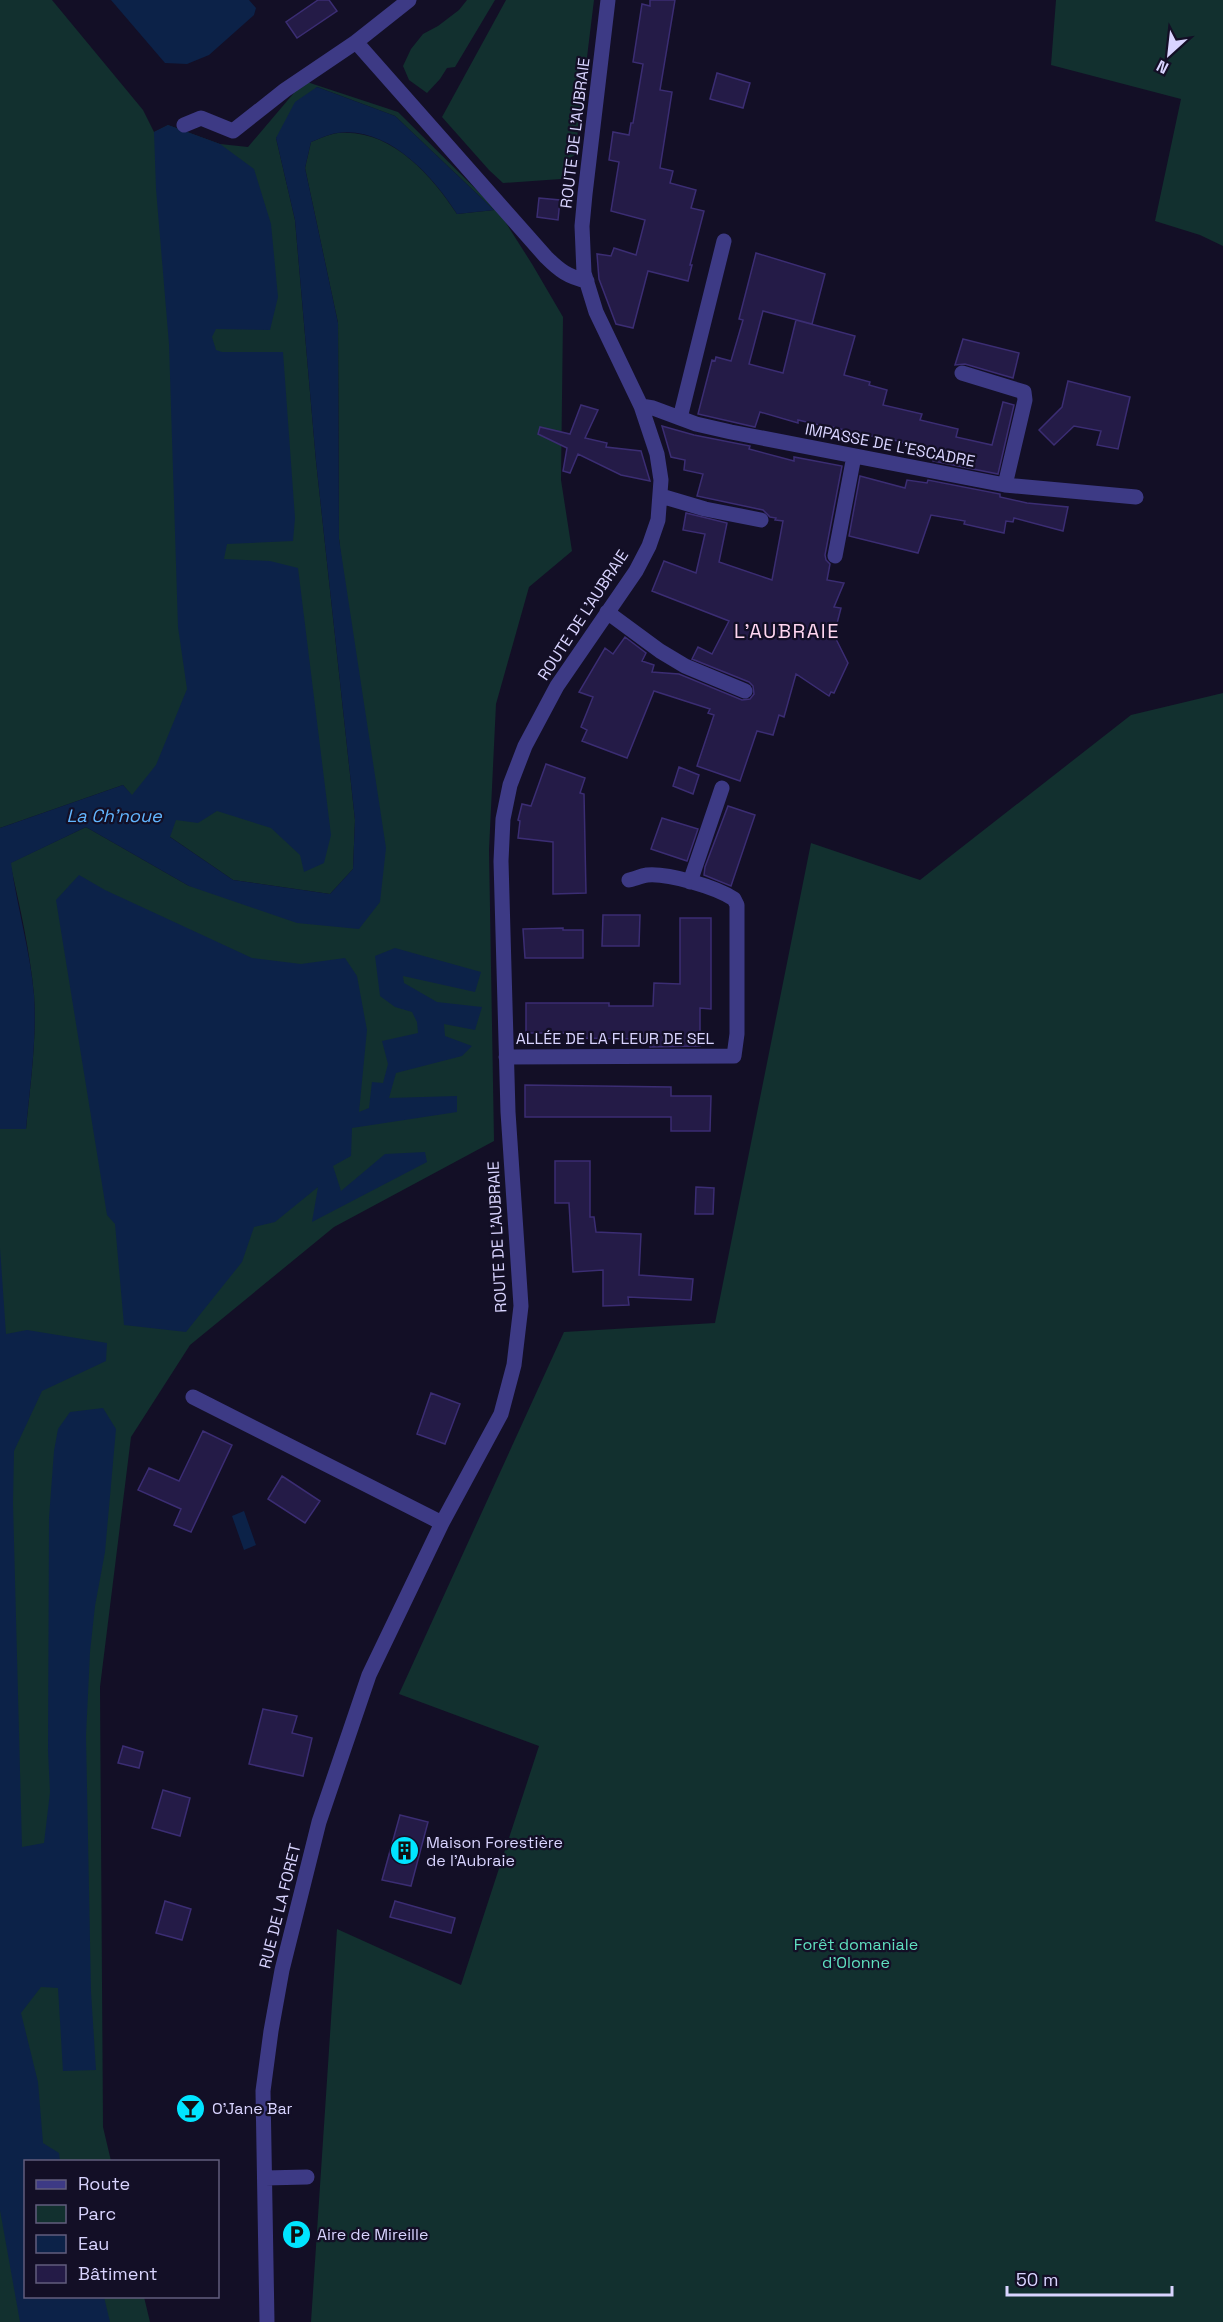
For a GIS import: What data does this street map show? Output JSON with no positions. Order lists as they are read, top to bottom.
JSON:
{
  "streets": {
    "street": [
      "ROUTE DE L'AUBRAIE",
      "IMPASSE DE L'ESCADRE",
      "ALLÉE DE LA FLEUR DE SEL",
      "RUE DE LA FORET"
    ]
  },
  "crossings": [
    ["ROUTE DE L'AUBRAIE", "IMPASSE DE L'ESCADRE"],
    ["ROUTE DE L'AUBRAIE", "ALLÉE DE LA FLEUR DE SEL"],
    ["ROUTE DE L'AUBRAIE", "RUE DE LA FORET"]
  ],
  "districts": ["L'AUBRAIE"],
  "water": ["La Ch'noue"],
  "parks": ["Forêt domaniale d'Olonne"],
  "places": {
    "building": ["Maison Forestière de l'Aubraie"],
    "bar": ["O'Jane Bar"],
    "parking": ["Aire de Mireille"]
  },
  "legend": [
    "Route",
    "Parc",
    "Eau",
    "Bâtiment"
  ],
  "scale_bar": "50 m",
  "north": "bottom left"
}
